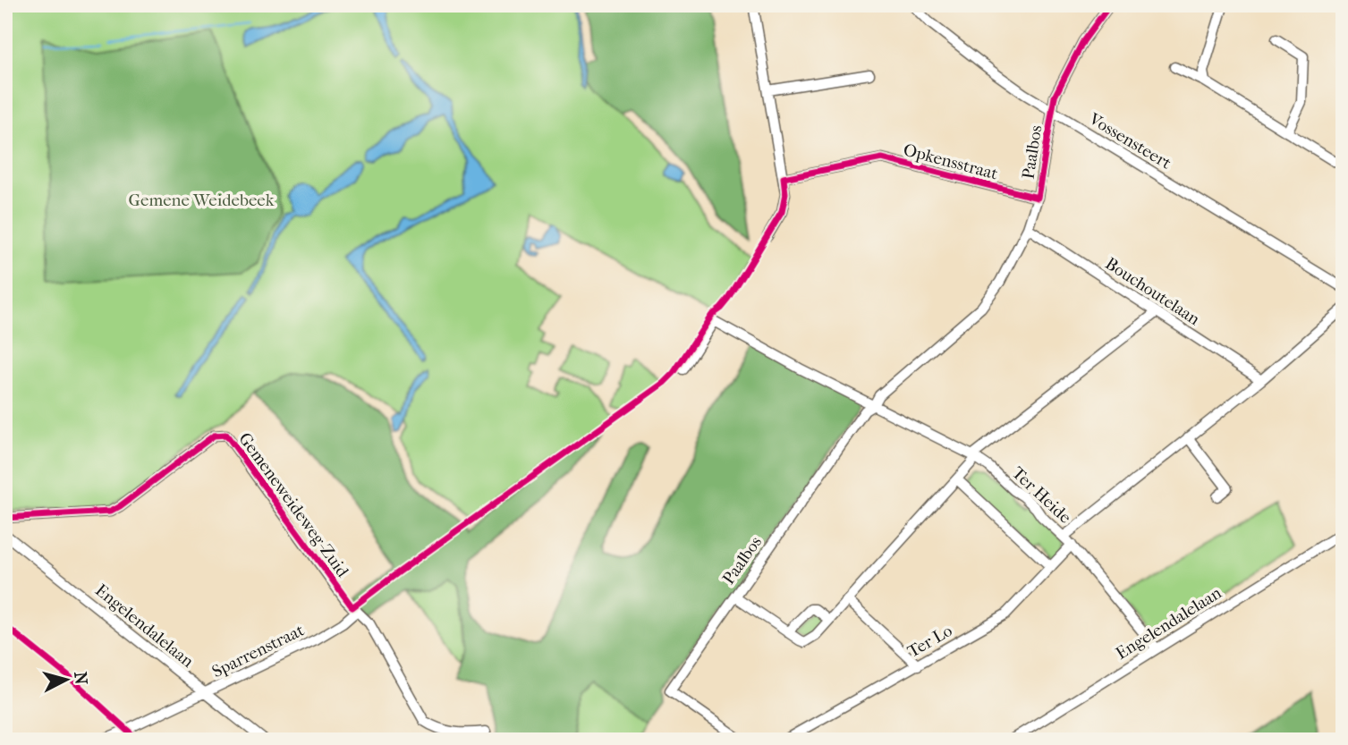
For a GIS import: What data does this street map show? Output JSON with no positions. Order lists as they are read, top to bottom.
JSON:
{
  "streets": {
    "street": [
      "Vossensteert",
      "Paalbos",
      "Opkensstraat",
      "Bouchoutelaan",
      "Ter Heide",
      "Gemeneweideweg-Zuid",
      "Engelendalelaan",
      "Ter Lo",
      "Sparrenstraat"
    ]
  },
  "crossings": [
    ["Vossensteert", "Paalbos"],
    ["Paalbos", "Opkensstraat"],
    ["Paalbos", "Bouchoutelaan"],
    ["Paalbos", "Ter Heide"],
    ["Ter Heide", "Engelendalelaan"],
    ["Ter Heide", "Ter Lo"],
    ["Gemeneweideweg-Zuid", "Sparrenstraat"],
    ["Engelendalelaan", "Sparrenstraat"]
  ],
  "parks": ["Gemene Weidebeek"],
  "north": "right"
}
